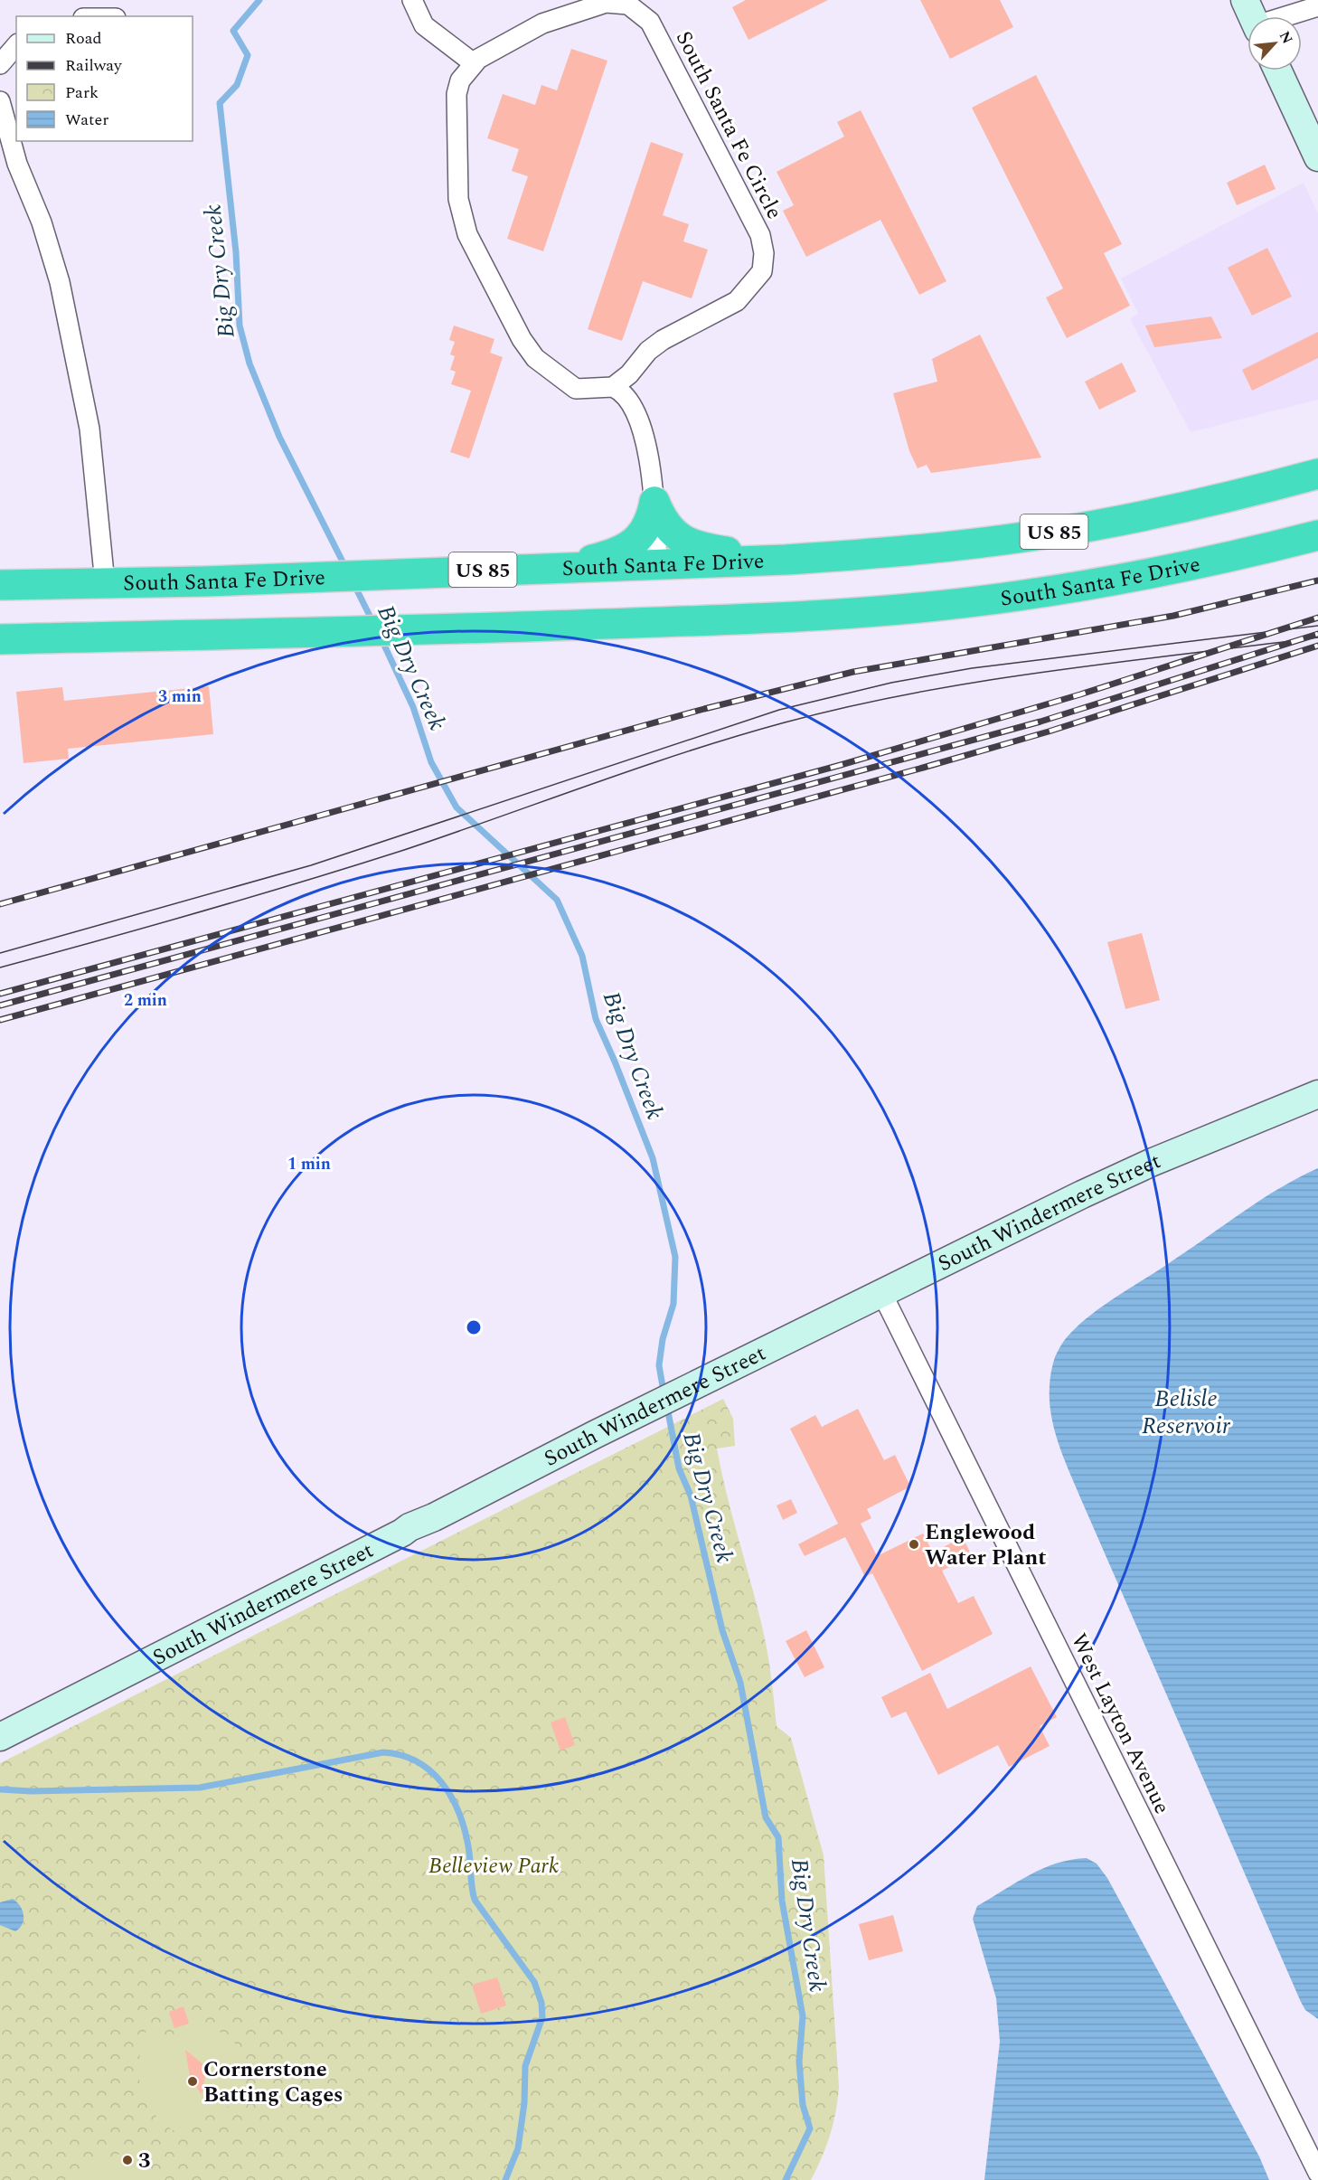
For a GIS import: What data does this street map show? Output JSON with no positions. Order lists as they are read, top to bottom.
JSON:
{
  "streets": {
    "highway": ["US 85", "South Santa Fe Drive"],
    "street": ["South Santa Fe Circle", "South Windermere Street", "West Layton Avenue"]
  },
  "crossings": [
    ["South Windermere Street", "West Layton Avenue"]
  ],
  "water": ["Big Dry Creek", "Belisle Reservoir"],
  "parks": ["Belleview Park"],
  "places": ["Englewood Water Plant", "Cornerstone Batting Cages", "3"],
  "legend": [
    "Road",
    "Railway",
    "Park",
    "Water"
  ],
  "north": "top right",
  "rings": ["3 min", "2 min", "1 min"]
}
